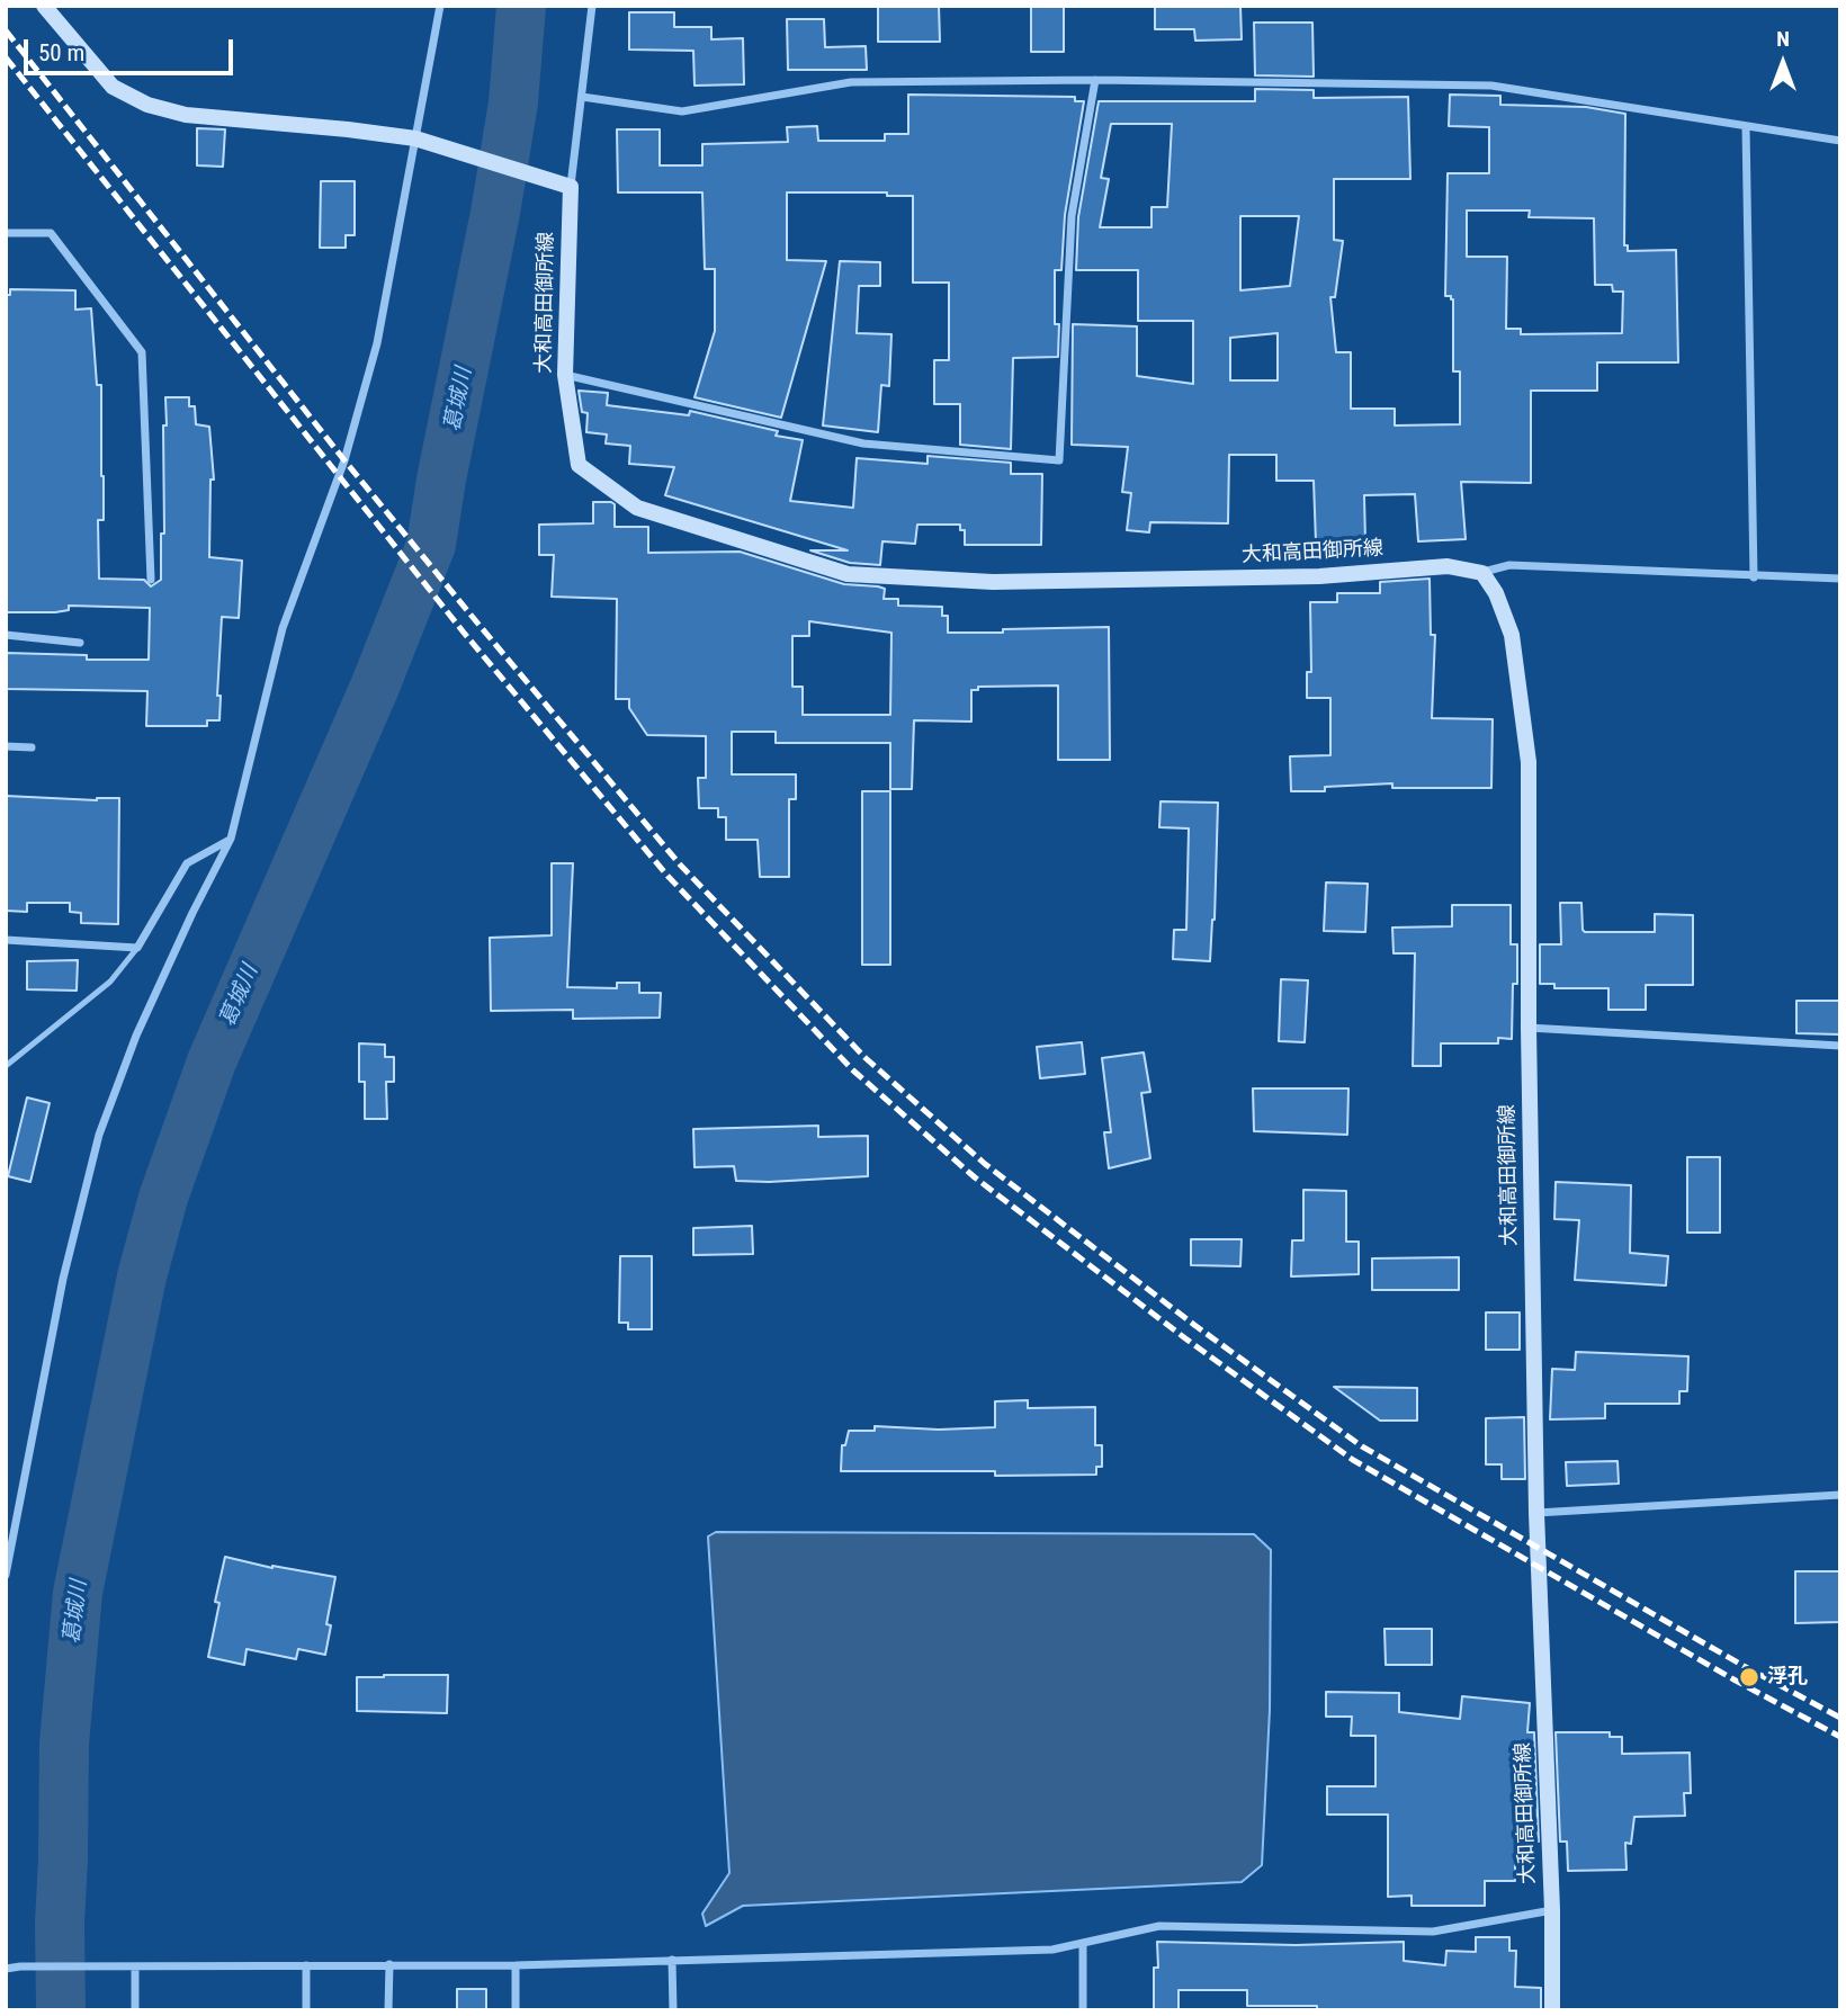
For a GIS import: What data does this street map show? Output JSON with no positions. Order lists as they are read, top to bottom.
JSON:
{
  "streets": {
    "main road": ["大和高田御所線"]
  },
  "water": ["葛城川"],
  "places": ["浮孔"],
  "scale_bar": "50 m",
  "north": "top"
}
